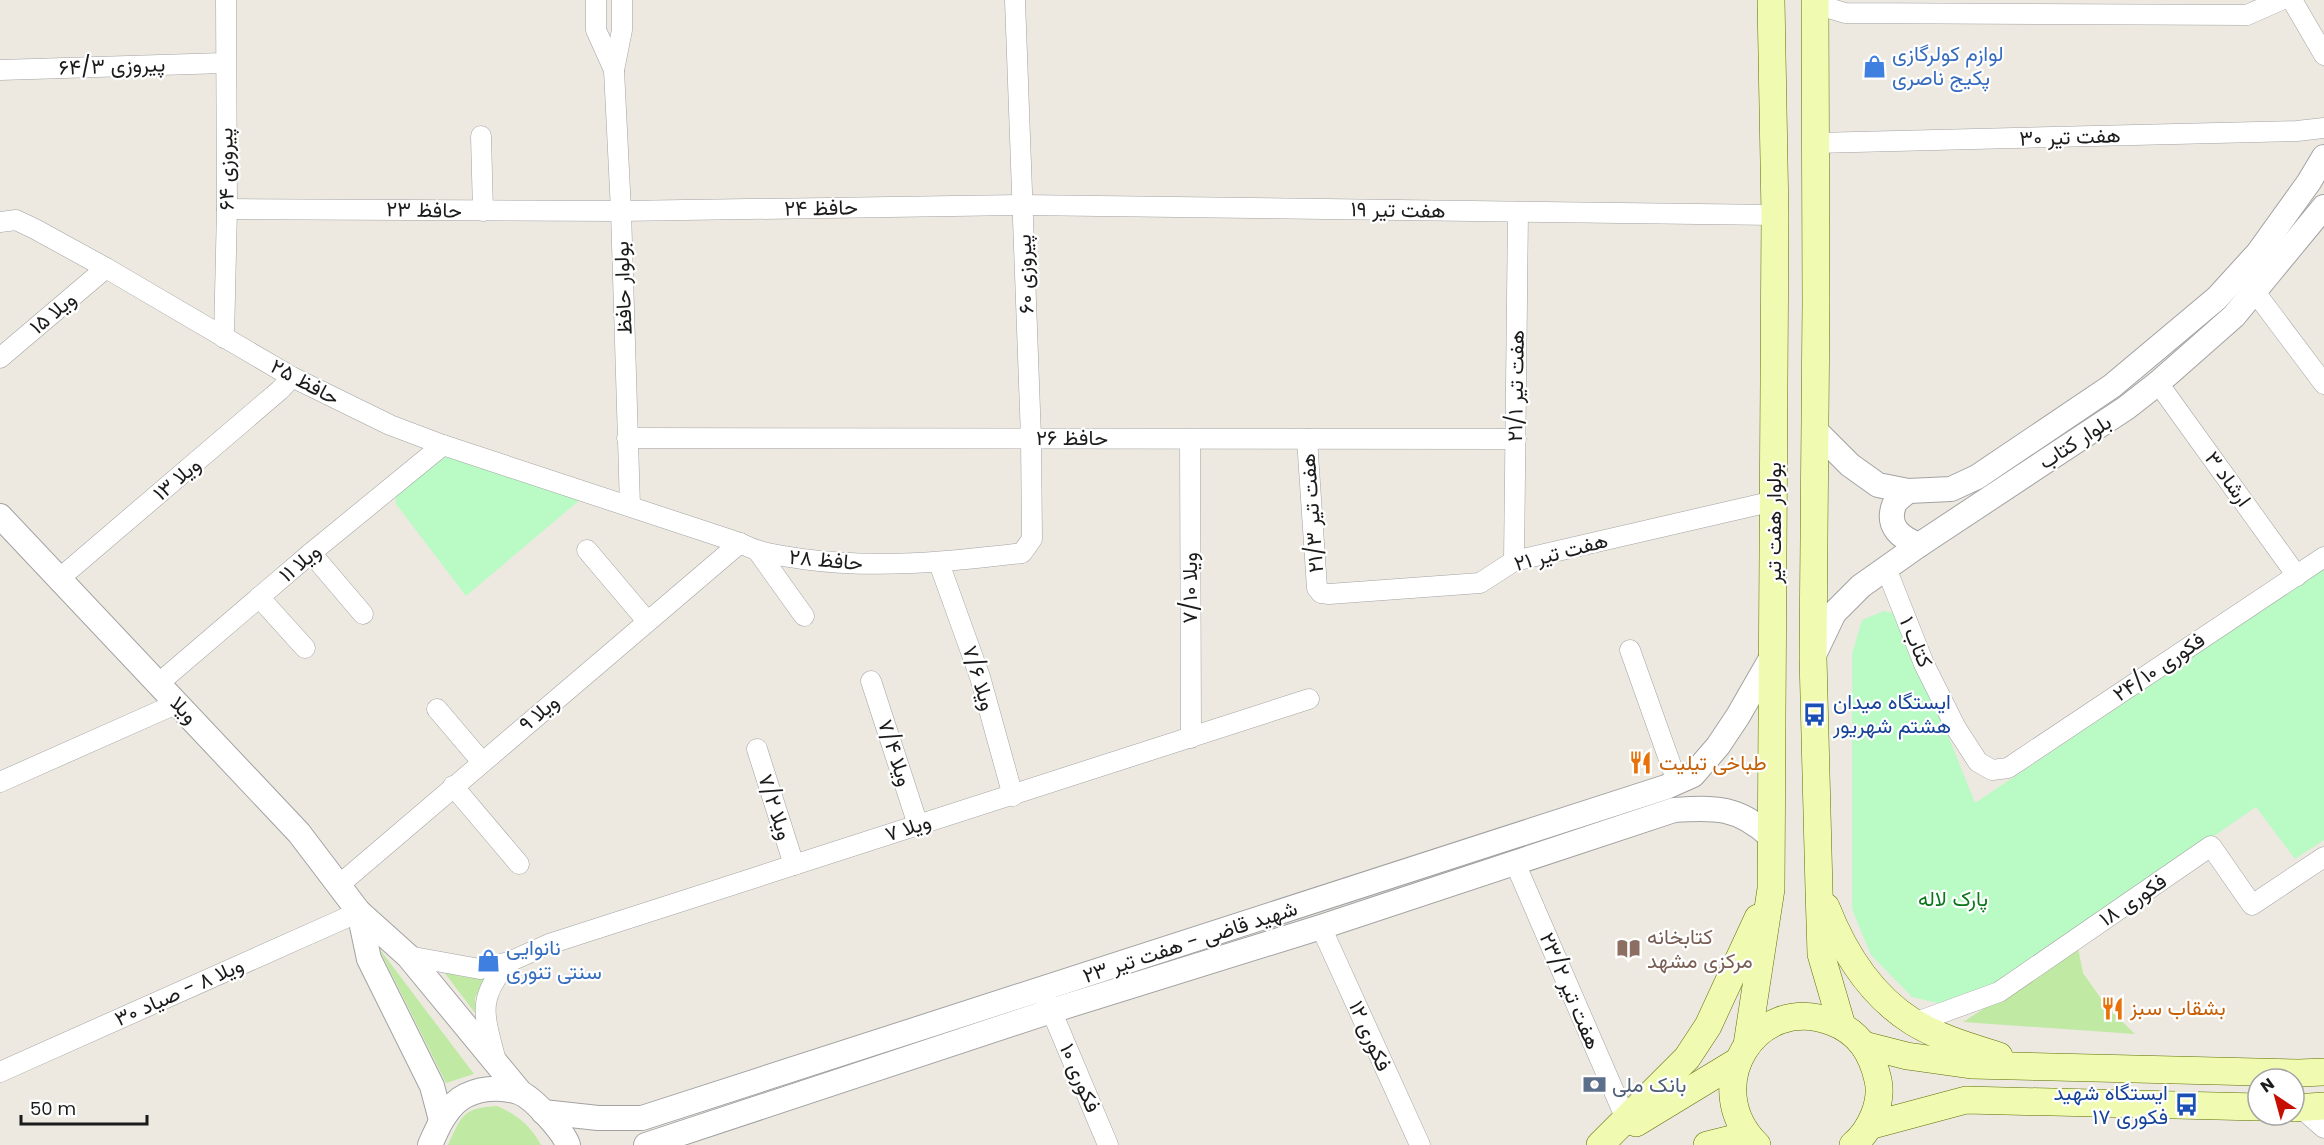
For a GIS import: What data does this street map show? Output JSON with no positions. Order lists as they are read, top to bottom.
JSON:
{
  "streets": {
    "main road": ["بولوار هفت تیر"],
    "street": [
      "پیروزی ۶۴/۳",
      "هفت تیر ۳۰",
      "پیروزی ۶۴",
      "حافظ ۲۴",
      "حافظ ۲۳",
      "هفت تیر ۱۹",
      "پیروزی ۶۰",
      "بولوار حافظ",
      "ویلا ۱۵",
      "حافظ ۲۵",
      "هفت تیر ۲۱/۱",
      "حافظ ۲۶",
      "بلوار کتاب",
      "ویلا ۱۳",
      "ارشاد ۳",
      "هفت تیر ۲۱/۳",
      "هفت تیر ۲۱",
      "حافظ ۲۸",
      "ویلا ۱۱",
      "ویلا ۷/۱۰",
      "کتاب ۱",
      "فکوری ۲۴/۱۰",
      "ویلا ۷/۶",
      "ویلا",
      "ویلا ۹",
      "ویلا ۷/۴",
      "ویلا ۷/۲",
      "ویلا ۷",
      "فکوری ١٨",
      "شهید قاضی - هفت تیر ۲۳",
      "هفت تیر ۲۳/۲",
      "ویلا ۸ - صیاد ۳۰",
      "فکوری ۱۲",
      "فکوری ۱۰"
    ]
  },
  "crossings": [
    ["پیروزی ۶۴/۳", "پیروزی ۶۴"],
    ["هفت تیر ۳۰", "بولوار هفت تیر"],
    ["پیروزی ۶۴", "حافظ ۲۳"],
    ["پیروزی ۶۴", "حافظ ۲۵"],
    ["حافظ ۲۴", "حافظ ۲۳"],
    ["حافظ ۲۴", "هفت تیر ۱۹"],
    ["حافظ ۲۴", "پیروزی ۶۰"],
    ["حافظ ۲۴", "بولوار حافظ"],
    ["حافظ ۲۳", "بولوار حافظ"],
    ["هفت تیر ۱۹", "پیروزی ۶۰"],
    ["هفت تیر ۱۹", "هفت تیر ۲۱/۱"],
    ["هفت تیر ۱۹", "بولوار هفت تیر"],
    ["پیروزی ۶۰", "حافظ ۲۶"],
    ["پیروزی ۶۰", "حافظ ۲۸"],
    ["بولوار حافظ", "حافظ ۲۵"],
    ["بولوار حافظ", "حافظ ۲۶"],
    ["بولوار حافظ", "حافظ ۲۸"],
    ["ویلا ۱۵", "حافظ ۲۵"],
    ["حافظ ۲۵", "ویلا ۱۳"],
    ["حافظ ۲۵", "حافظ ۲۸"],
    ["حافظ ۲۵", "ویلا ۱۱"],
    ["هفت تیر ۲۱/۱", "حافظ ۲۶"],
    ["هفت تیر ۲۱/۱", "هفت تیر ۲۱"],
    ["حافظ ۲۶", "هفت تیر ۲۱/۳"],
    ["حافظ ۲۶", "ویلا ۷/۱۰"],
    ["بلوار کتاب", "ارشاد ۳"],
    ["بلوار کتاب", "بولوار هفت تیر"],
    ["بلوار کتاب", "کتاب ۱"],
    ["ویلا ۱۳", "ویلا"],
    ["ارشاد ۳", "فکوری ۲۴/۱۰"],
    ["هفت تیر ۲۱/۳", "هفت تیر ۲۱"],
    ["بولوار هفت تیر", "هفت تیر ۲۱"],
    ["بولوار هفت تیر", "شهید قاضی - هفت تیر ۲۳"],
    ["حافظ ۲۸", "ویلا ۷/۶"],
    ["حافظ ۲۸", "ویلا ۹"],
    ["ویلا ۱۱", "ویلا"],
    ["ویلا ۷/۱۰", "ویلا ۷"],
    ["کتاب ۱", "فکوری ۲۴/۱۰"],
    ["ویلا ۷/۶", "ویلا ۷"],
    ["ویلا", "ویلا ۹"],
    ["ویلا", "ویلا ۷"],
    ["ویلا", "شهید قاضی - هفت تیر ۲۳"],
    ["ویلا", "ویلا ۸ - صیاد ۳۰"],
    ["ویلا ۷/۴", "ویلا ۷"],
    ["ویلا ۷/۲", "ویلا ۷"],
    ["شهید قاضی - هفت تیر ۲۳", "هفت تیر ۲۳/۲"],
    ["شهید قاضی - هفت تیر ۲۳", "فکوری ۱۲"],
    ["شهید قاضی - هفت تیر ۲۳", "فکوری ۱۰"]
  ],
  "parks": ["پارک لاله"],
  "places": {
    "shop": ["لوازم کولرگازی پکیج ناصری", "نانوایی سنتی تنوری"],
    "bus stop": ["ایستگاه میدان هشتم شهریور", "ایستگاه شهید فکوری ۱۷"],
    "restaurant": ["طباخی تیلیت", "بشقاب سبز"],
    "library": ["کتابخانه مرکزی مشهد"],
    "bank": ["بانک ملی"]
  },
  "scale_bar": "50 m",
  "north": "top left"
}
